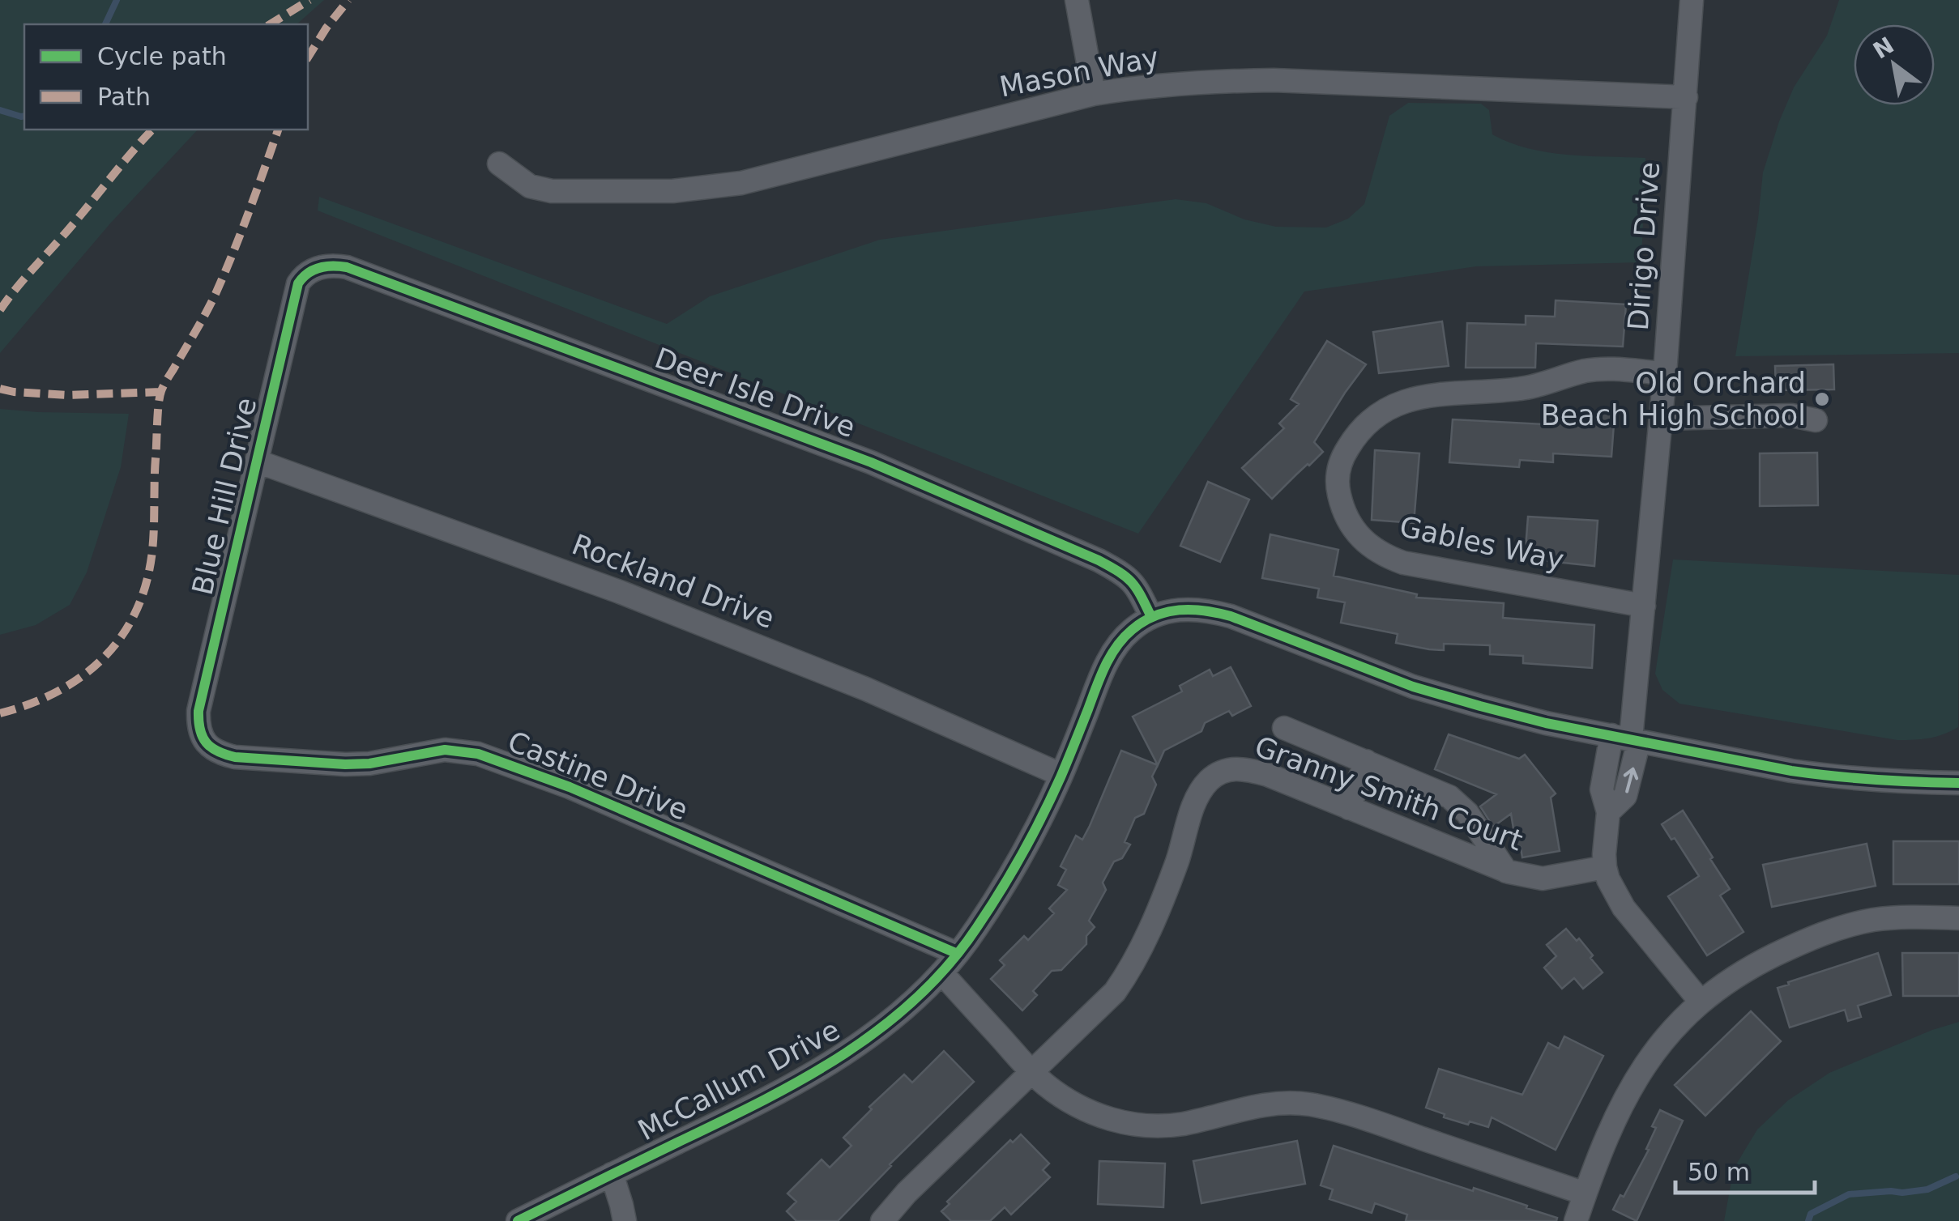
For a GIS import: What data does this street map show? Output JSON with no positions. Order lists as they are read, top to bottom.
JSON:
{
  "streets": {
    "street": [
      "Mason Way",
      "Dirigo Drive",
      "Deer Isle Drive",
      "Blue Hill Drive",
      "Gables Way",
      "Rockland Drive",
      "Castine Drive",
      "Granny Smith Court",
      "McCallum Drive"
    ]
  },
  "crossings": [
    ["Mason Way", "Dirigo Drive"],
    ["Dirigo Drive", "Gables Way"],
    ["Dirigo Drive", "Granny Smith Court"],
    ["Deer Isle Drive", "Blue Hill Drive"],
    ["Deer Isle Drive", "McCallum Drive"],
    ["Blue Hill Drive", "Rockland Drive"],
    ["Blue Hill Drive", "Castine Drive"],
    ["Rockland Drive", "McCallum Drive"],
    ["Castine Drive", "McCallum Drive"]
  ],
  "places": ["Old Orchard Beach High School"],
  "legend": ["Cycle path", "Path"],
  "scale_bar": "50 m",
  "north": "top left"
}
